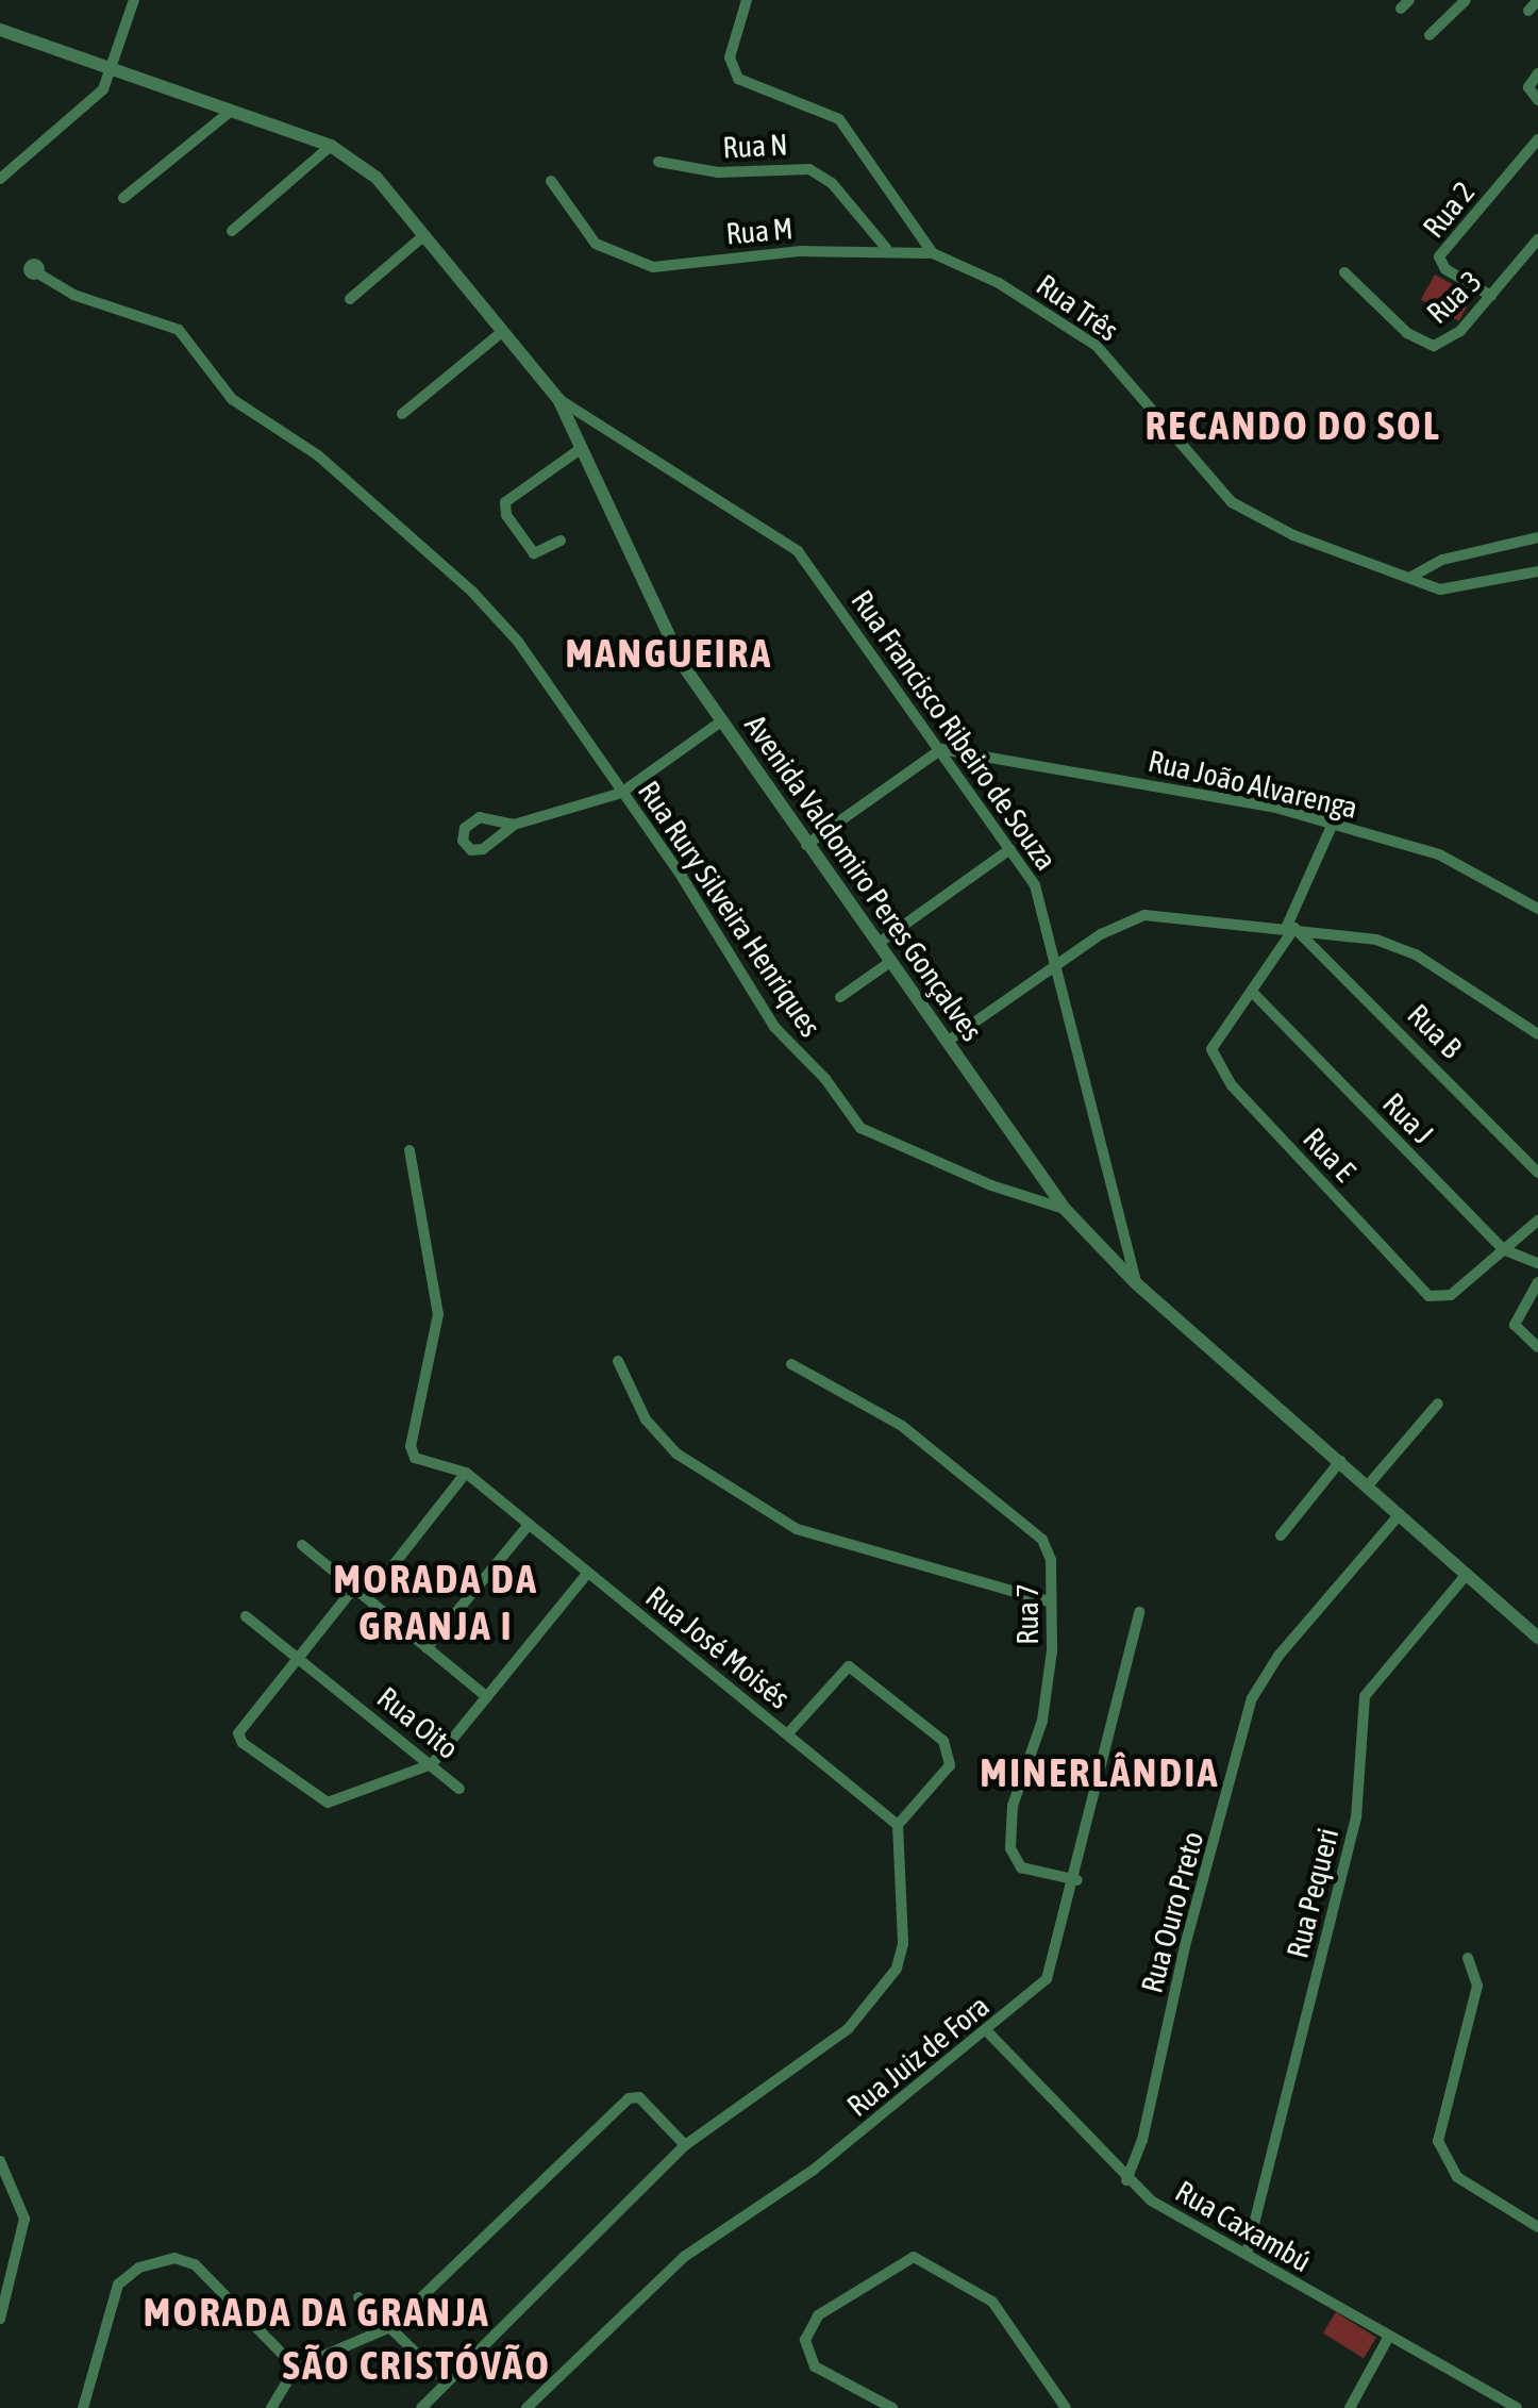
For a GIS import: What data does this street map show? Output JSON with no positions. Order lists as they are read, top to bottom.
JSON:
{
  "streets": {
    "street": [
      "Rua N",
      "Rua 2",
      "Rua M",
      "Rua 3",
      "Rua Três",
      "Rua Francisco Ribeiro de Souza",
      "Rua João Alvarenga",
      "Avenida Valdomiro Peres Gonçalves",
      "Rua Rury Silveira Henriques",
      "Rua B",
      "Rua J",
      "Rua E",
      "Rua 7",
      "Rua José Moisés",
      "Rua Oito",
      "Rua Pequeri",
      "Rua Ouro Preto",
      "Rua Juiz de Fora",
      "Rua Caxambú"
    ]
  },
  "crossings": [
    ["Rua N", "Rua M"],
    ["Rua 2", "Rua 3"],
    ["Rua M", "Rua Três"],
    ["Rua Francisco Ribeiro de Souza", "Rua João Alvarenga"],
    ["Rua Francisco Ribeiro de Souza", "Avenida Valdomiro Peres Gonçalves"],
    ["Rua João Alvarenga", "Rua E"],
    ["Avenida Valdomiro Peres Gonçalves", "Rua Rury Silveira Henriques"],
    ["Avenida Valdomiro Peres Gonçalves", "Rua Pequeri"],
    ["Avenida Valdomiro Peres Gonçalves", "Rua Ouro Preto"],
    ["Rua B", "Rua E"],
    ["Rua J", "Rua E"],
    ["Rua 7", "Rua Juiz de Fora"],
    ["Rua Pequeri", "Rua Caxambú"],
    ["Rua Ouro Preto", "Rua Caxambú"],
    ["Rua Juiz de Fora", "Rua Caxambú"]
  ],
  "districts": [
    "RECANDO DO SOL",
    "MANGUEIRA",
    "MORADA DA GRANJA I",
    "MINERLÂNDIA",
    "MORADA DA GRANJA",
    "SÃO CRISTÓVÃO"
  ]
}
